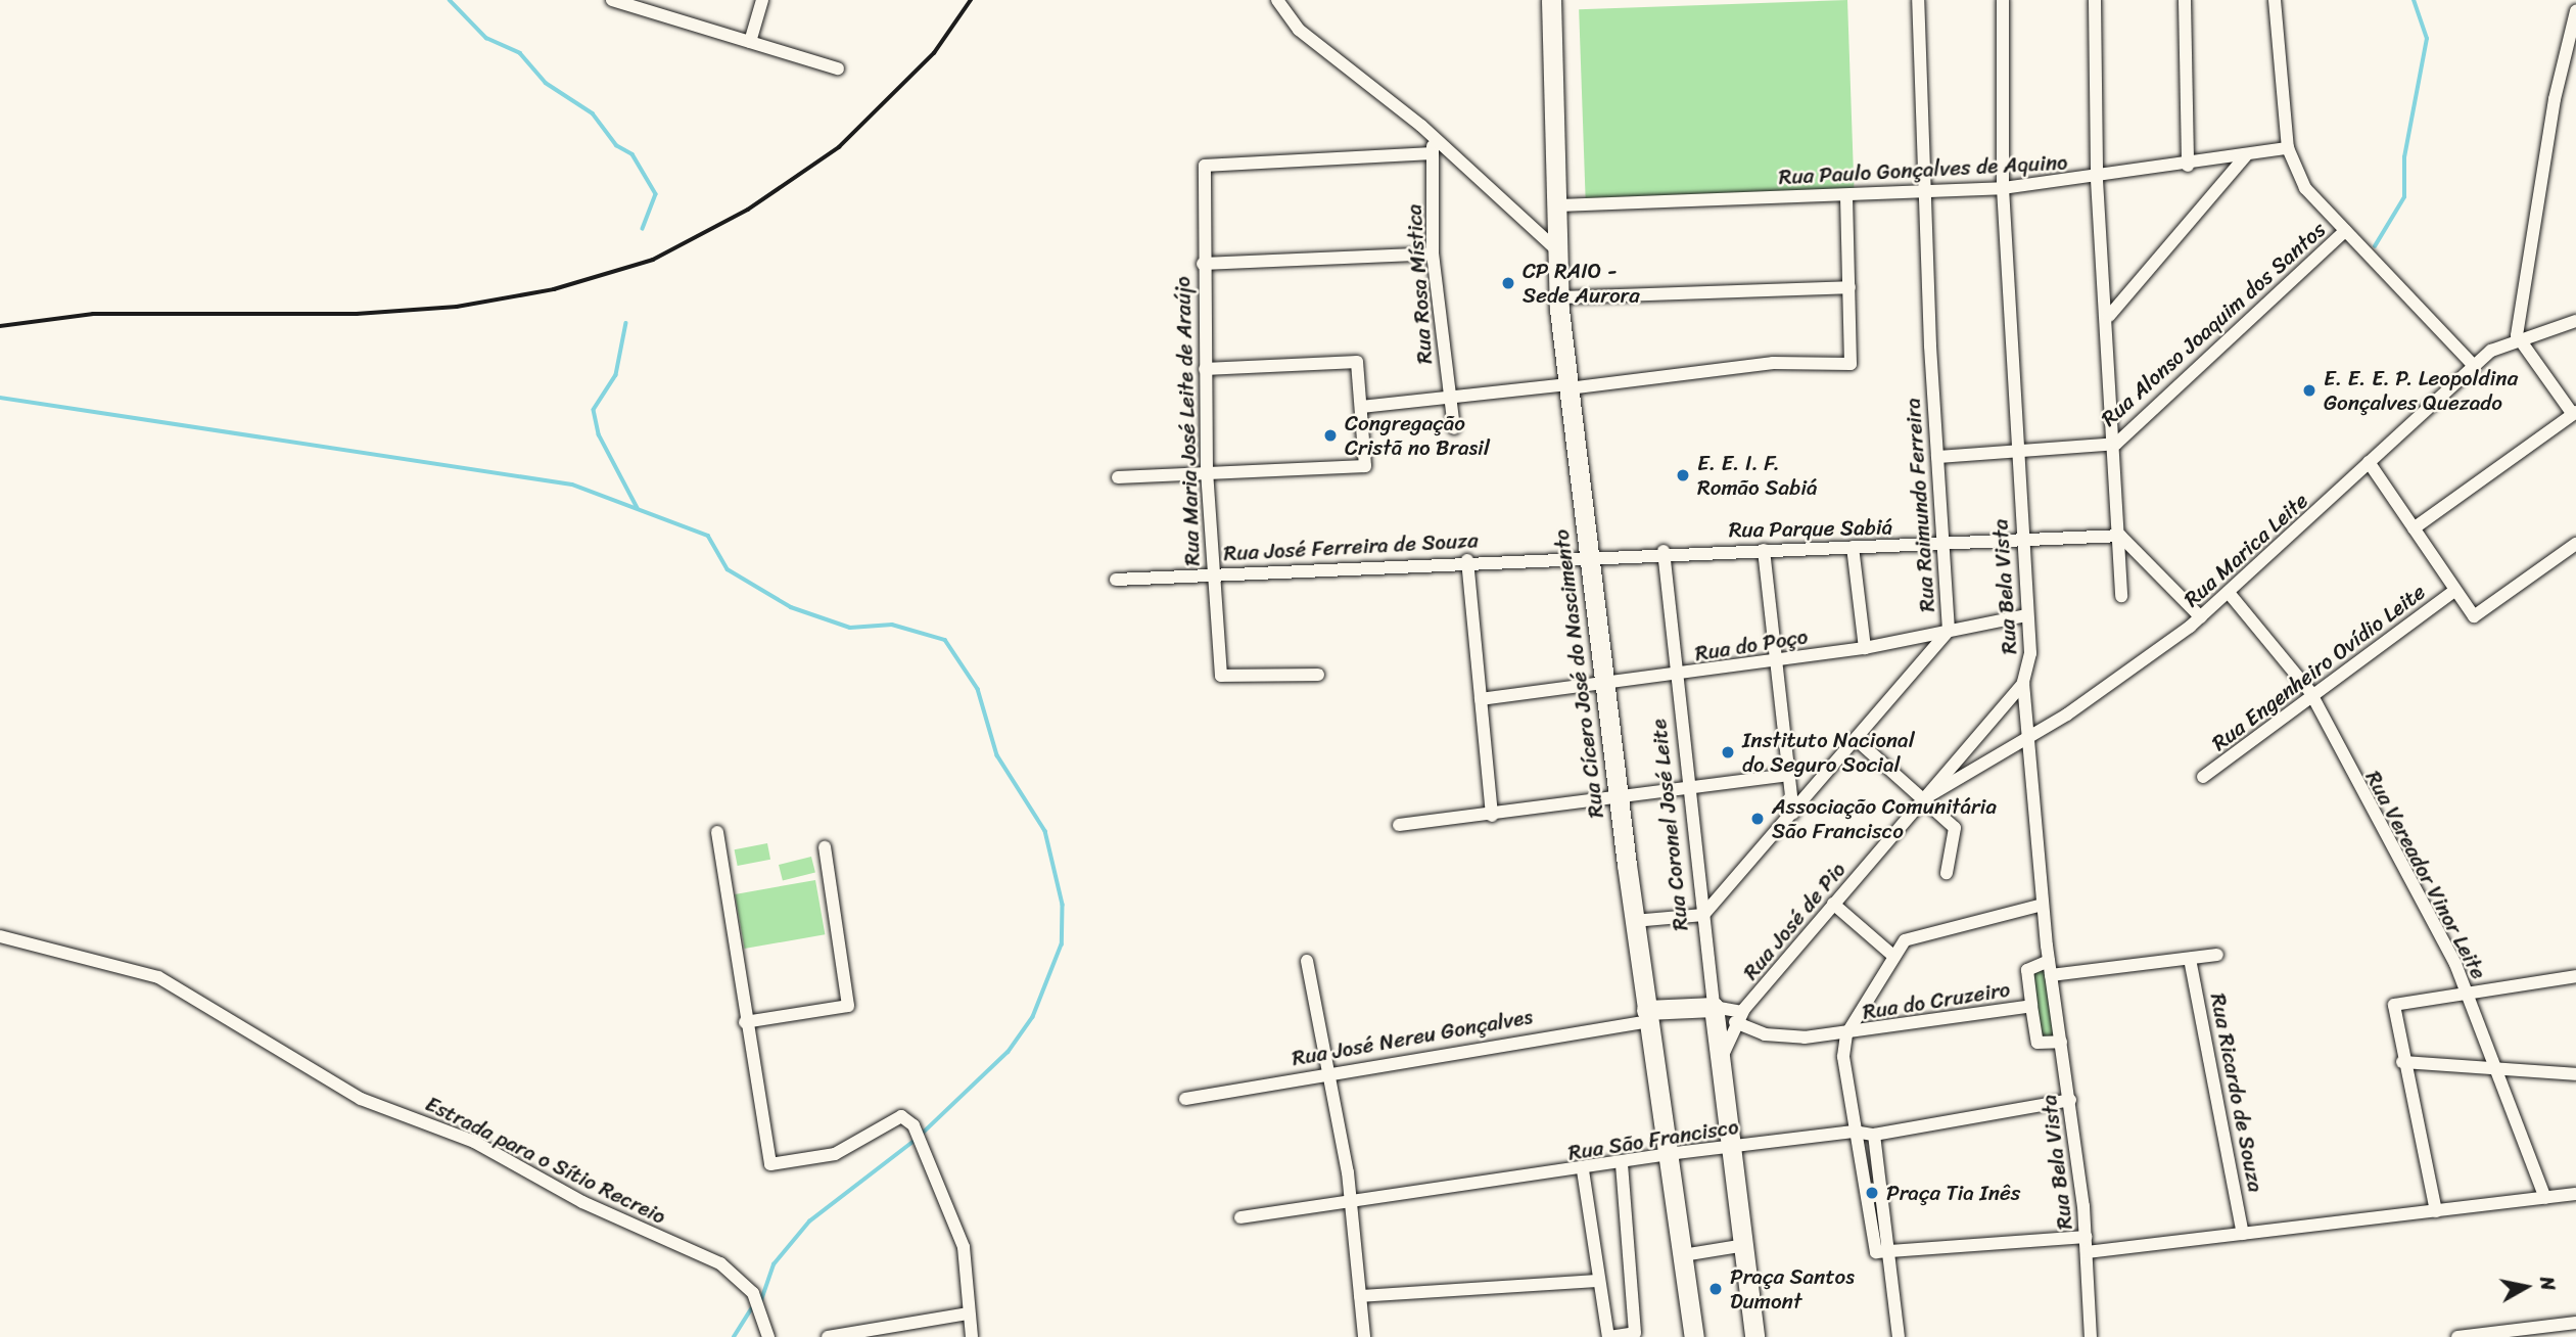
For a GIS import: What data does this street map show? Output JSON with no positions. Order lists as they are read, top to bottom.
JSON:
{
  "streets": {
    "main road": ["Rua Cícero José do Nascimento", "Rua Coronel José Leite", "Rua José Nereu Gonçalves"],
    "street": [
      "Rua Paulo Gonçalves de Aquino",
      "Rua Rosa Mística",
      "Rua Alonso Joaquim dos Santos",
      "Rua Maria José Leite de Araújo",
      "Rua Raimundo Ferreira",
      "Rua Parque Sabiá",
      "Rua José Ferreira de Souza",
      "Rua Marica Leite",
      "Rua Bela Vista",
      "Rua do Poço",
      "Rua Engenheiro Ovídio Leite",
      "Rua Vereador Vinor Leite",
      "Rua José de Pio",
      "Rua do Cruzeiro",
      "Rua Ricardo de Souza",
      "Rua São Francisco",
      "Estrada para o Sítio Recreio"
    ]
  },
  "crossings": [
    ["Rua Paulo Gonçalves de Aquino", "Rua Raimundo Ferreira"],
    ["Rua Paulo Gonçalves de Aquino", "Rua Bela Vista"],
    ["Rua Paulo Gonçalves de Aquino", "Rua Cícero José do Nascimento"],
    ["Rua Rosa Mística", "Rua Maria José Leite de Araújo"],
    ["Rua Alonso Joaquim dos Santos", "Rua Raimundo Ferreira"],
    ["Rua Alonso Joaquim dos Santos", "Rua Bela Vista"],
    ["Rua Maria José Leite de Araújo", "Rua José Ferreira de Souza"],
    ["Rua Raimundo Ferreira", "Rua Parque Sabiá"],
    ["Rua Raimundo Ferreira", "Rua do Poço"],
    ["Rua Raimundo Ferreira", "Rua Coronel José Leite"],
    ["Rua Parque Sabiá", "Rua José Ferreira de Souza"],
    ["Rua Parque Sabiá", "Rua Bela Vista"],
    ["Rua Parque Sabiá", "Rua Cícero José do Nascimento"],
    ["Rua Parque Sabiá", "Rua Coronel José Leite"],
    ["Rua José Ferreira de Souza", "Rua Cícero José do Nascimento"],
    ["Rua Marica Leite", "Rua Bela Vista"],
    ["Rua Marica Leite", "Rua Vereador Vinor Leite"],
    ["Rua Marica Leite", "Rua José de Pio"],
    ["Rua Bela Vista", "Rua do Poço"],
    ["Rua Bela Vista", "Rua José de Pio"],
    ["Rua Bela Vista", "Rua São Francisco"],
    ["Rua do Poço", "Rua Cícero José do Nascimento"],
    ["Rua do Poço", "Rua Coronel José Leite"],
    ["Rua Engenheiro Ovídio Leite", "Rua Vereador Vinor Leite"],
    ["Rua Cícero José do Nascimento", "Rua José Nereu Gonçalves"],
    ["Rua Cícero José do Nascimento", "Rua São Francisco"],
    ["Rua Coronel José Leite", "Rua José de Pio"],
    ["Rua Coronel José Leite", "Rua José Nereu Gonçalves"],
    ["Rua Coronel José Leite", "Rua São Francisco"],
    ["Rua José de Pio", "Rua José Nereu Gonçalves"],
    ["Rua do Cruzeiro", "Rua José Nereu Gonçalves"]
  ],
  "places": [
    "CP RAIO - Sede Aurora",
    "E. E. E. P. Leopoldina Gonçalves Quezado",
    "Congregação Cristã no Brasil",
    "E. E. I. F. Romão Sabiá",
    "Instituto Nacional do Seguro Social",
    "Associação Comunitária São Francisco",
    "Praça Tia Inês",
    "Praça Santos Dumont"
  ],
  "north": "right"
}
